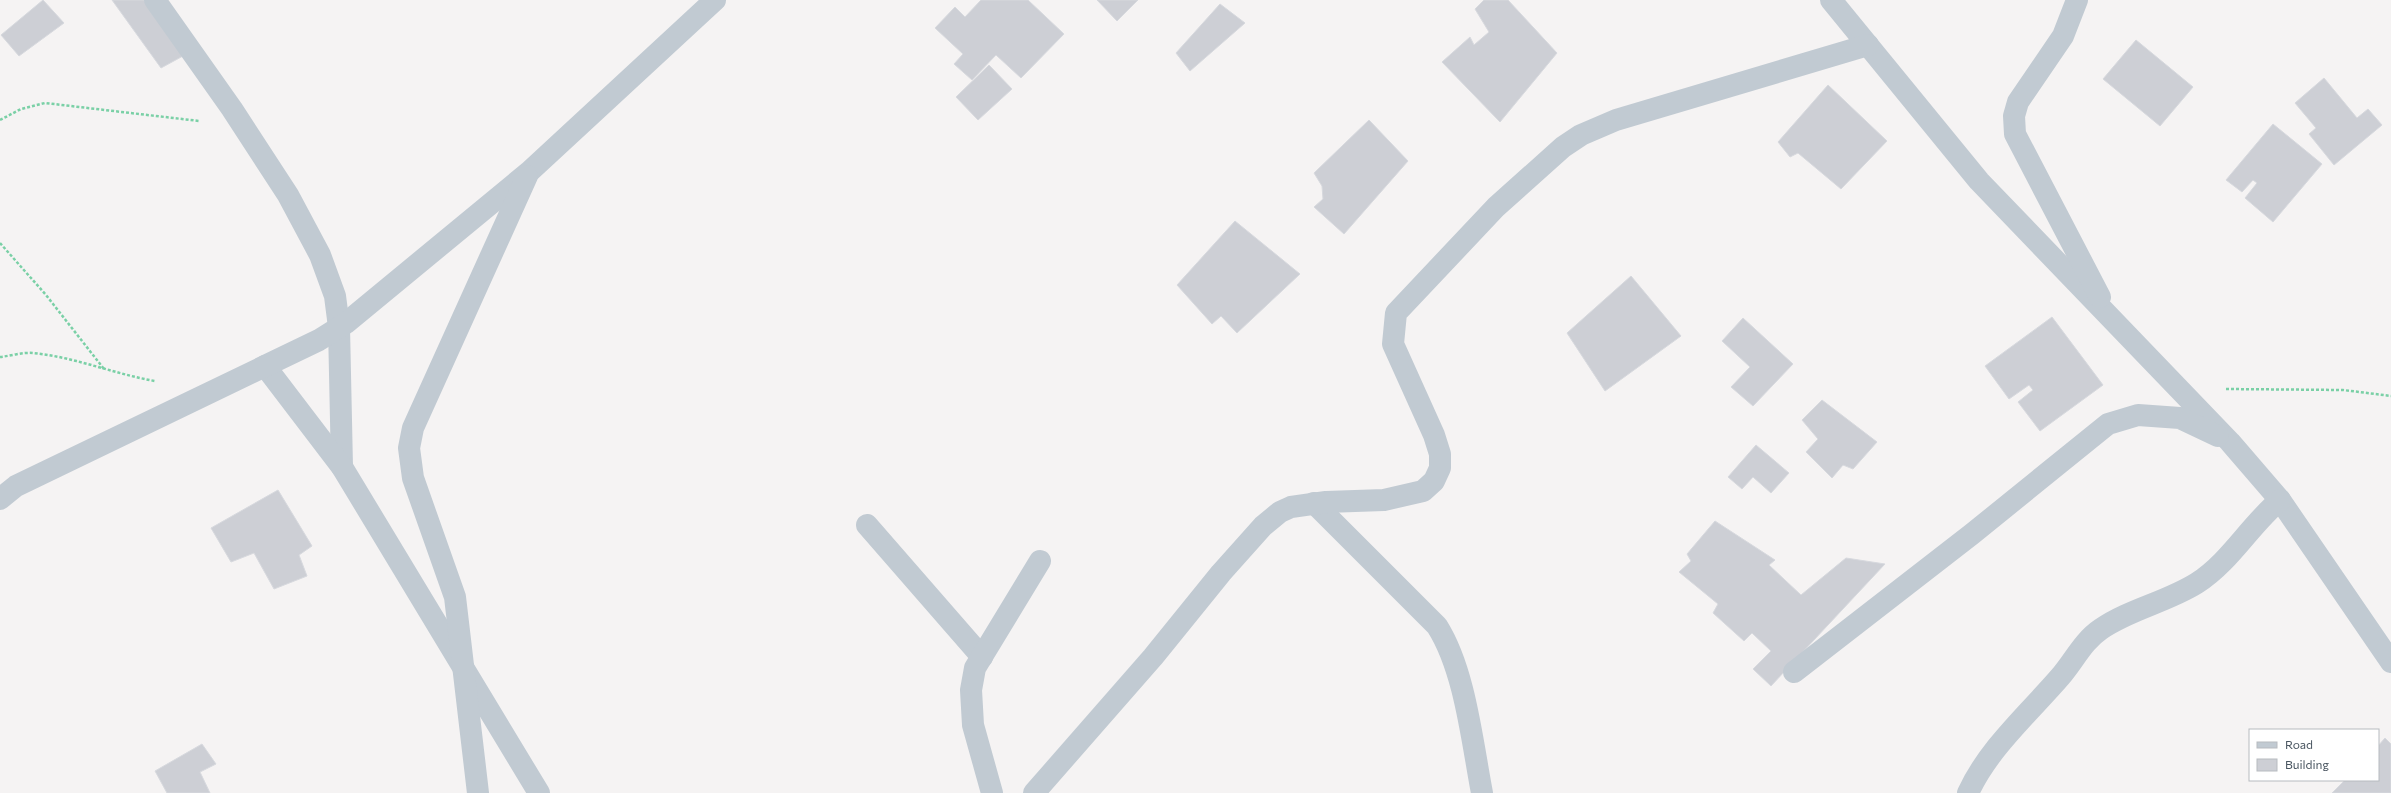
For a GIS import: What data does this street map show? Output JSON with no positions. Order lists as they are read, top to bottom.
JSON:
{
  "legend": ["Road", "Building"]
}
